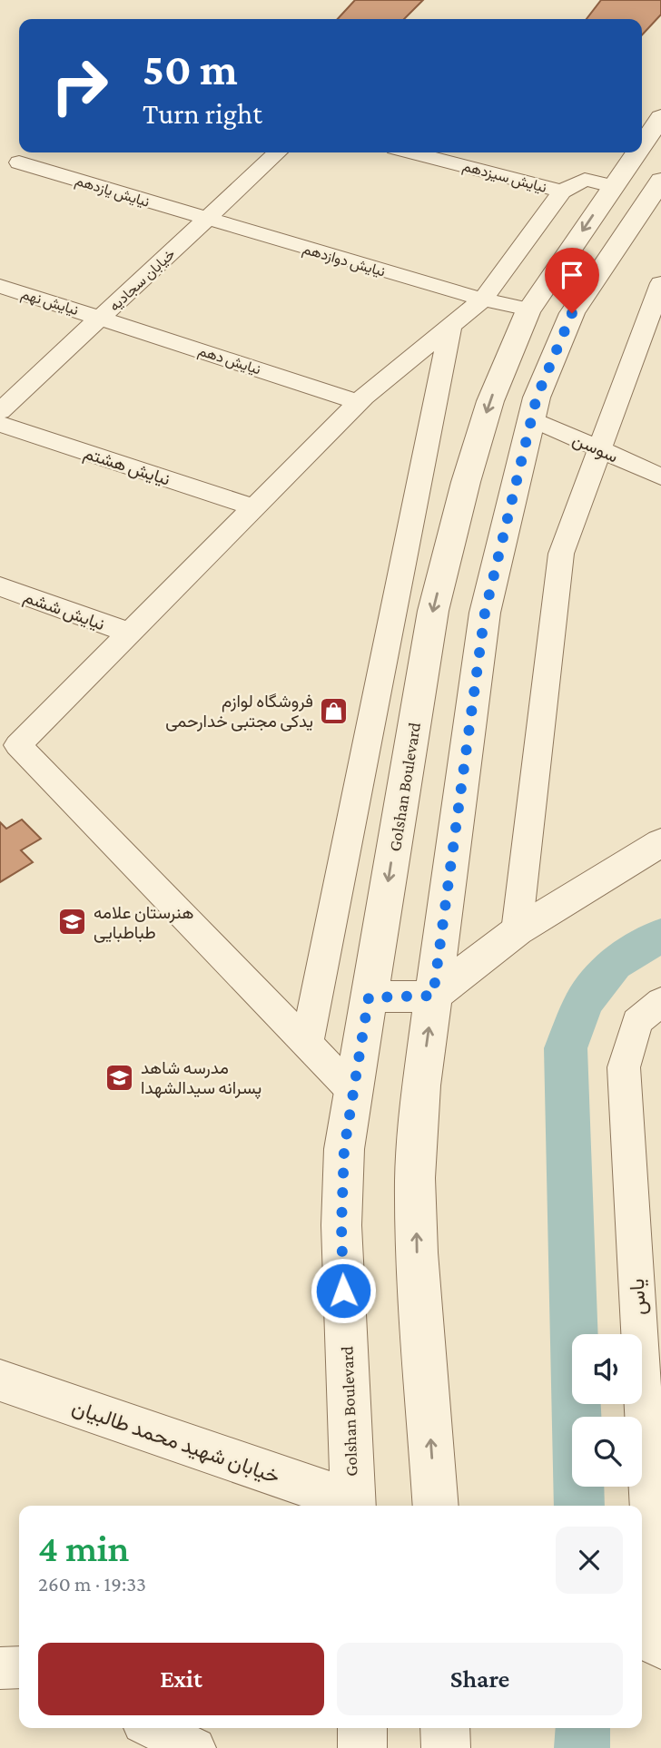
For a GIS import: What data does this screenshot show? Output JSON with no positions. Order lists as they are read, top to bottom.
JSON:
{
  "streets": {
    "street": [
      "نیایش سیزدهم",
      "نیایش یازدهم",
      "نیایش دوازدهم",
      "خیابان سجادیه",
      "نیایش نهم",
      "نیایش دهم",
      "سوسن",
      "نیایش هشتم",
      "نیایش ششم",
      "Golshan Boulevard",
      "یاس",
      "خیابان شهید محمد طالبیان"
    ]
  },
  "crossings": [
    ["نیایش سیزدهم", "Golshan Boulevard"],
    ["نیایش یازدهم", "نیایش دوازدهم"],
    ["نیایش یازدهم", "خیابان سجادیه"],
    ["نیایش دوازدهم", "خیابان سجادیه"],
    ["نیایش دوازدهم", "Golshan Boulevard"],
    ["خیابان سجادیه", "نیایش نهم"],
    ["خیابان سجادیه", "نیایش دهم"],
    ["نیایش نهم", "نیایش دهم"],
    ["Golshan Boulevard", "خیابان شهید محمد طالبیان"]
  ],
  "places": {
    "shop": ["فروشگاه لوازم یدکی مجتبی خدارحمی"],
    "school or university": ["هنرستان علامه طباطبایی", "مدرسه شاهد پسرانه سیدالشهدا"]
  },
  "page": {
    "turn": ["50 m", "Turn right"],
    "heading": ["4 min", "260 m · 19:33"],
    "buttons": ["Exit", "Share"]
  }
}
